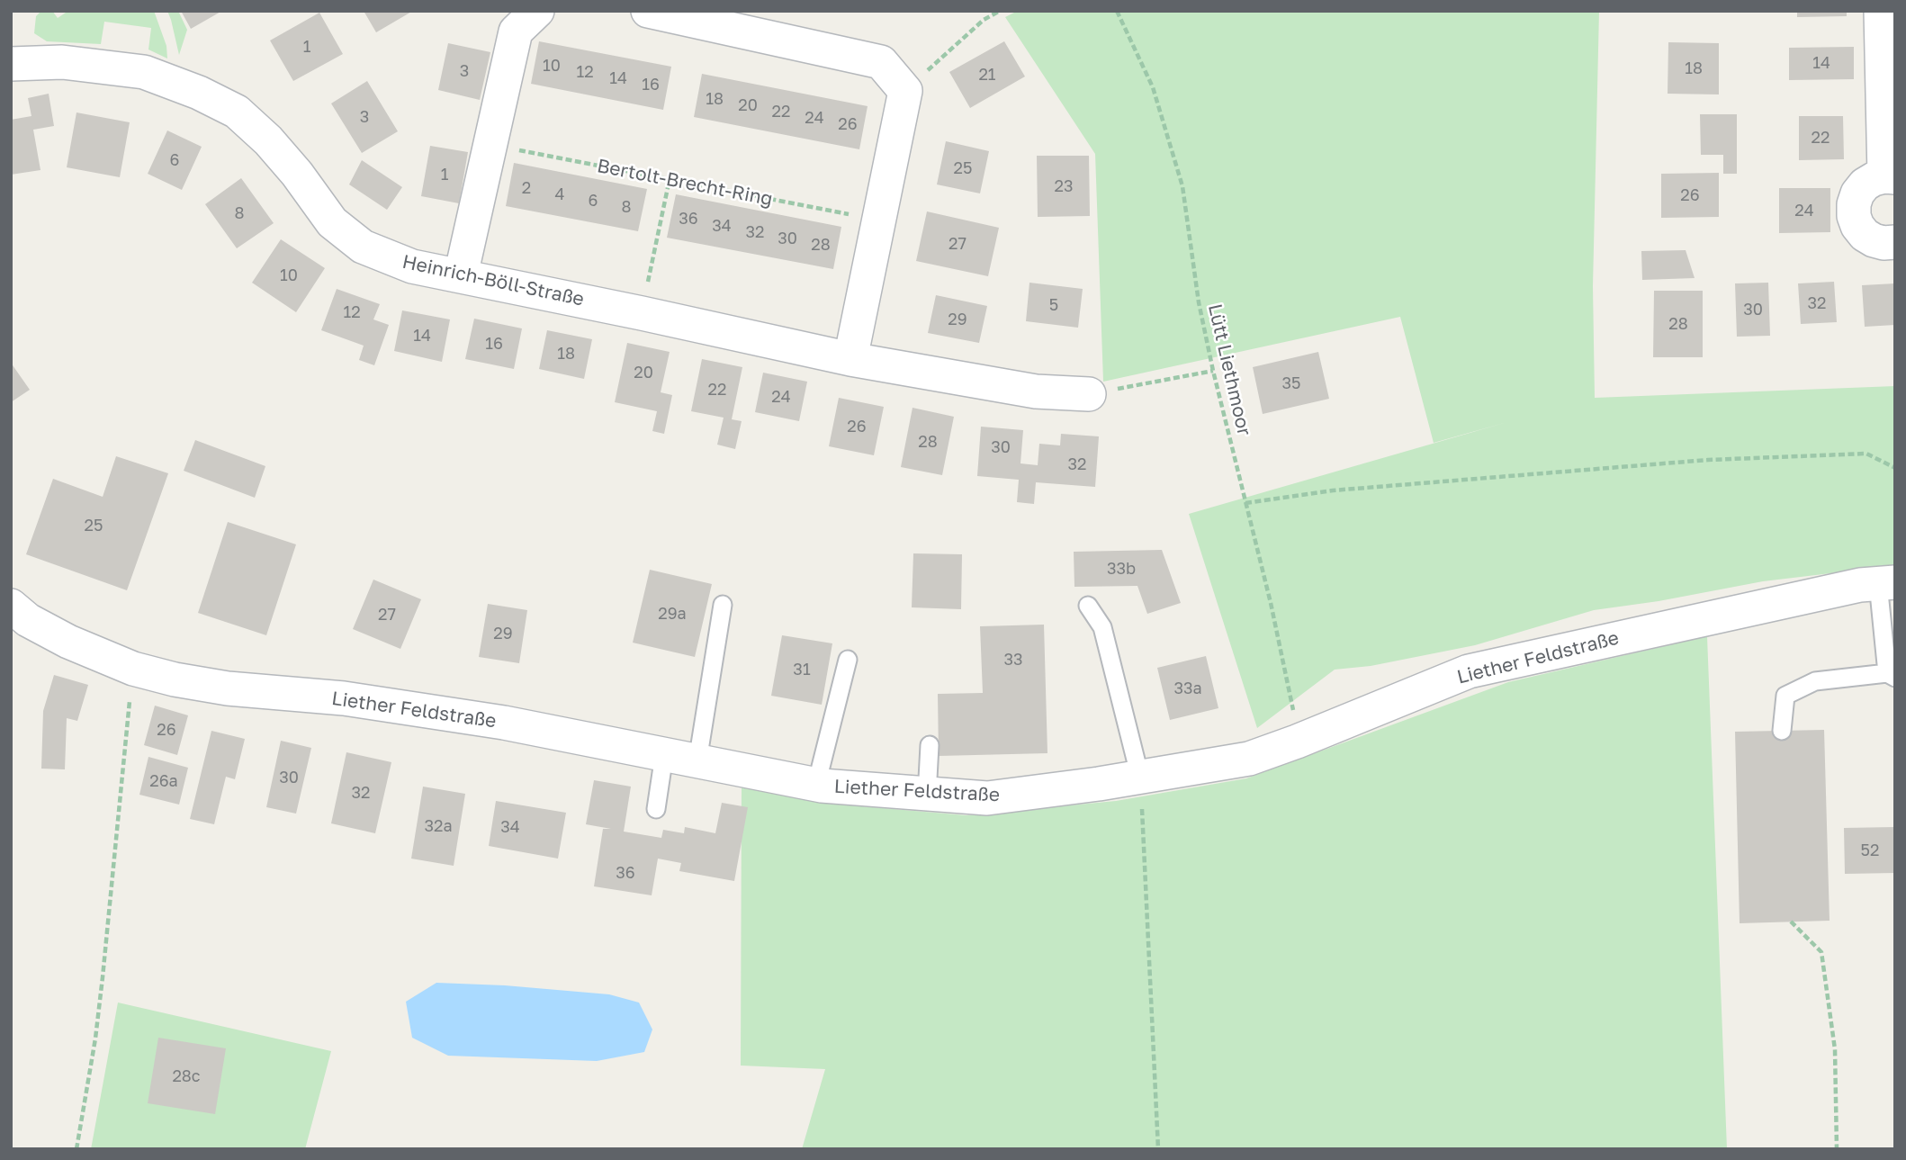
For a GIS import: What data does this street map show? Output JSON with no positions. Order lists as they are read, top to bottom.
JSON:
{
  "streets": {
    "street": ["Heinrich-Böll-Straße", "Liether Feldstraße"],
    "path": ["Bertolt-Brecht-Ring", "Lütt Liethmoor"]
  },
  "crossings": [
    ["Lütt Liethmoor", "Liether Feldstraße"]
  ],
  "house_numbers": [
    "1",
    "14",
    "10",
    "18",
    "3",
    "12",
    "21",
    "14",
    "16",
    "18",
    "20",
    "22",
    "3",
    "24",
    "26",
    "22",
    "6",
    "25",
    "1",
    "23",
    "2",
    "4",
    "26",
    "6",
    "8",
    "24",
    "8",
    "36",
    "34",
    "32",
    "30",
    "27",
    "28",
    "10",
    "32",
    "5",
    "30",
    "12",
    "29",
    "28",
    "14",
    "16",
    "18",
    "20",
    "35",
    "22",
    "24",
    "26",
    "28",
    "30",
    "32",
    "25",
    "33b",
    "29a",
    "27",
    "29",
    "33",
    "31",
    "33a",
    "26",
    "30",
    "26a",
    "32",
    "32a",
    "34",
    "52",
    "36",
    "28c"
  ]
}
